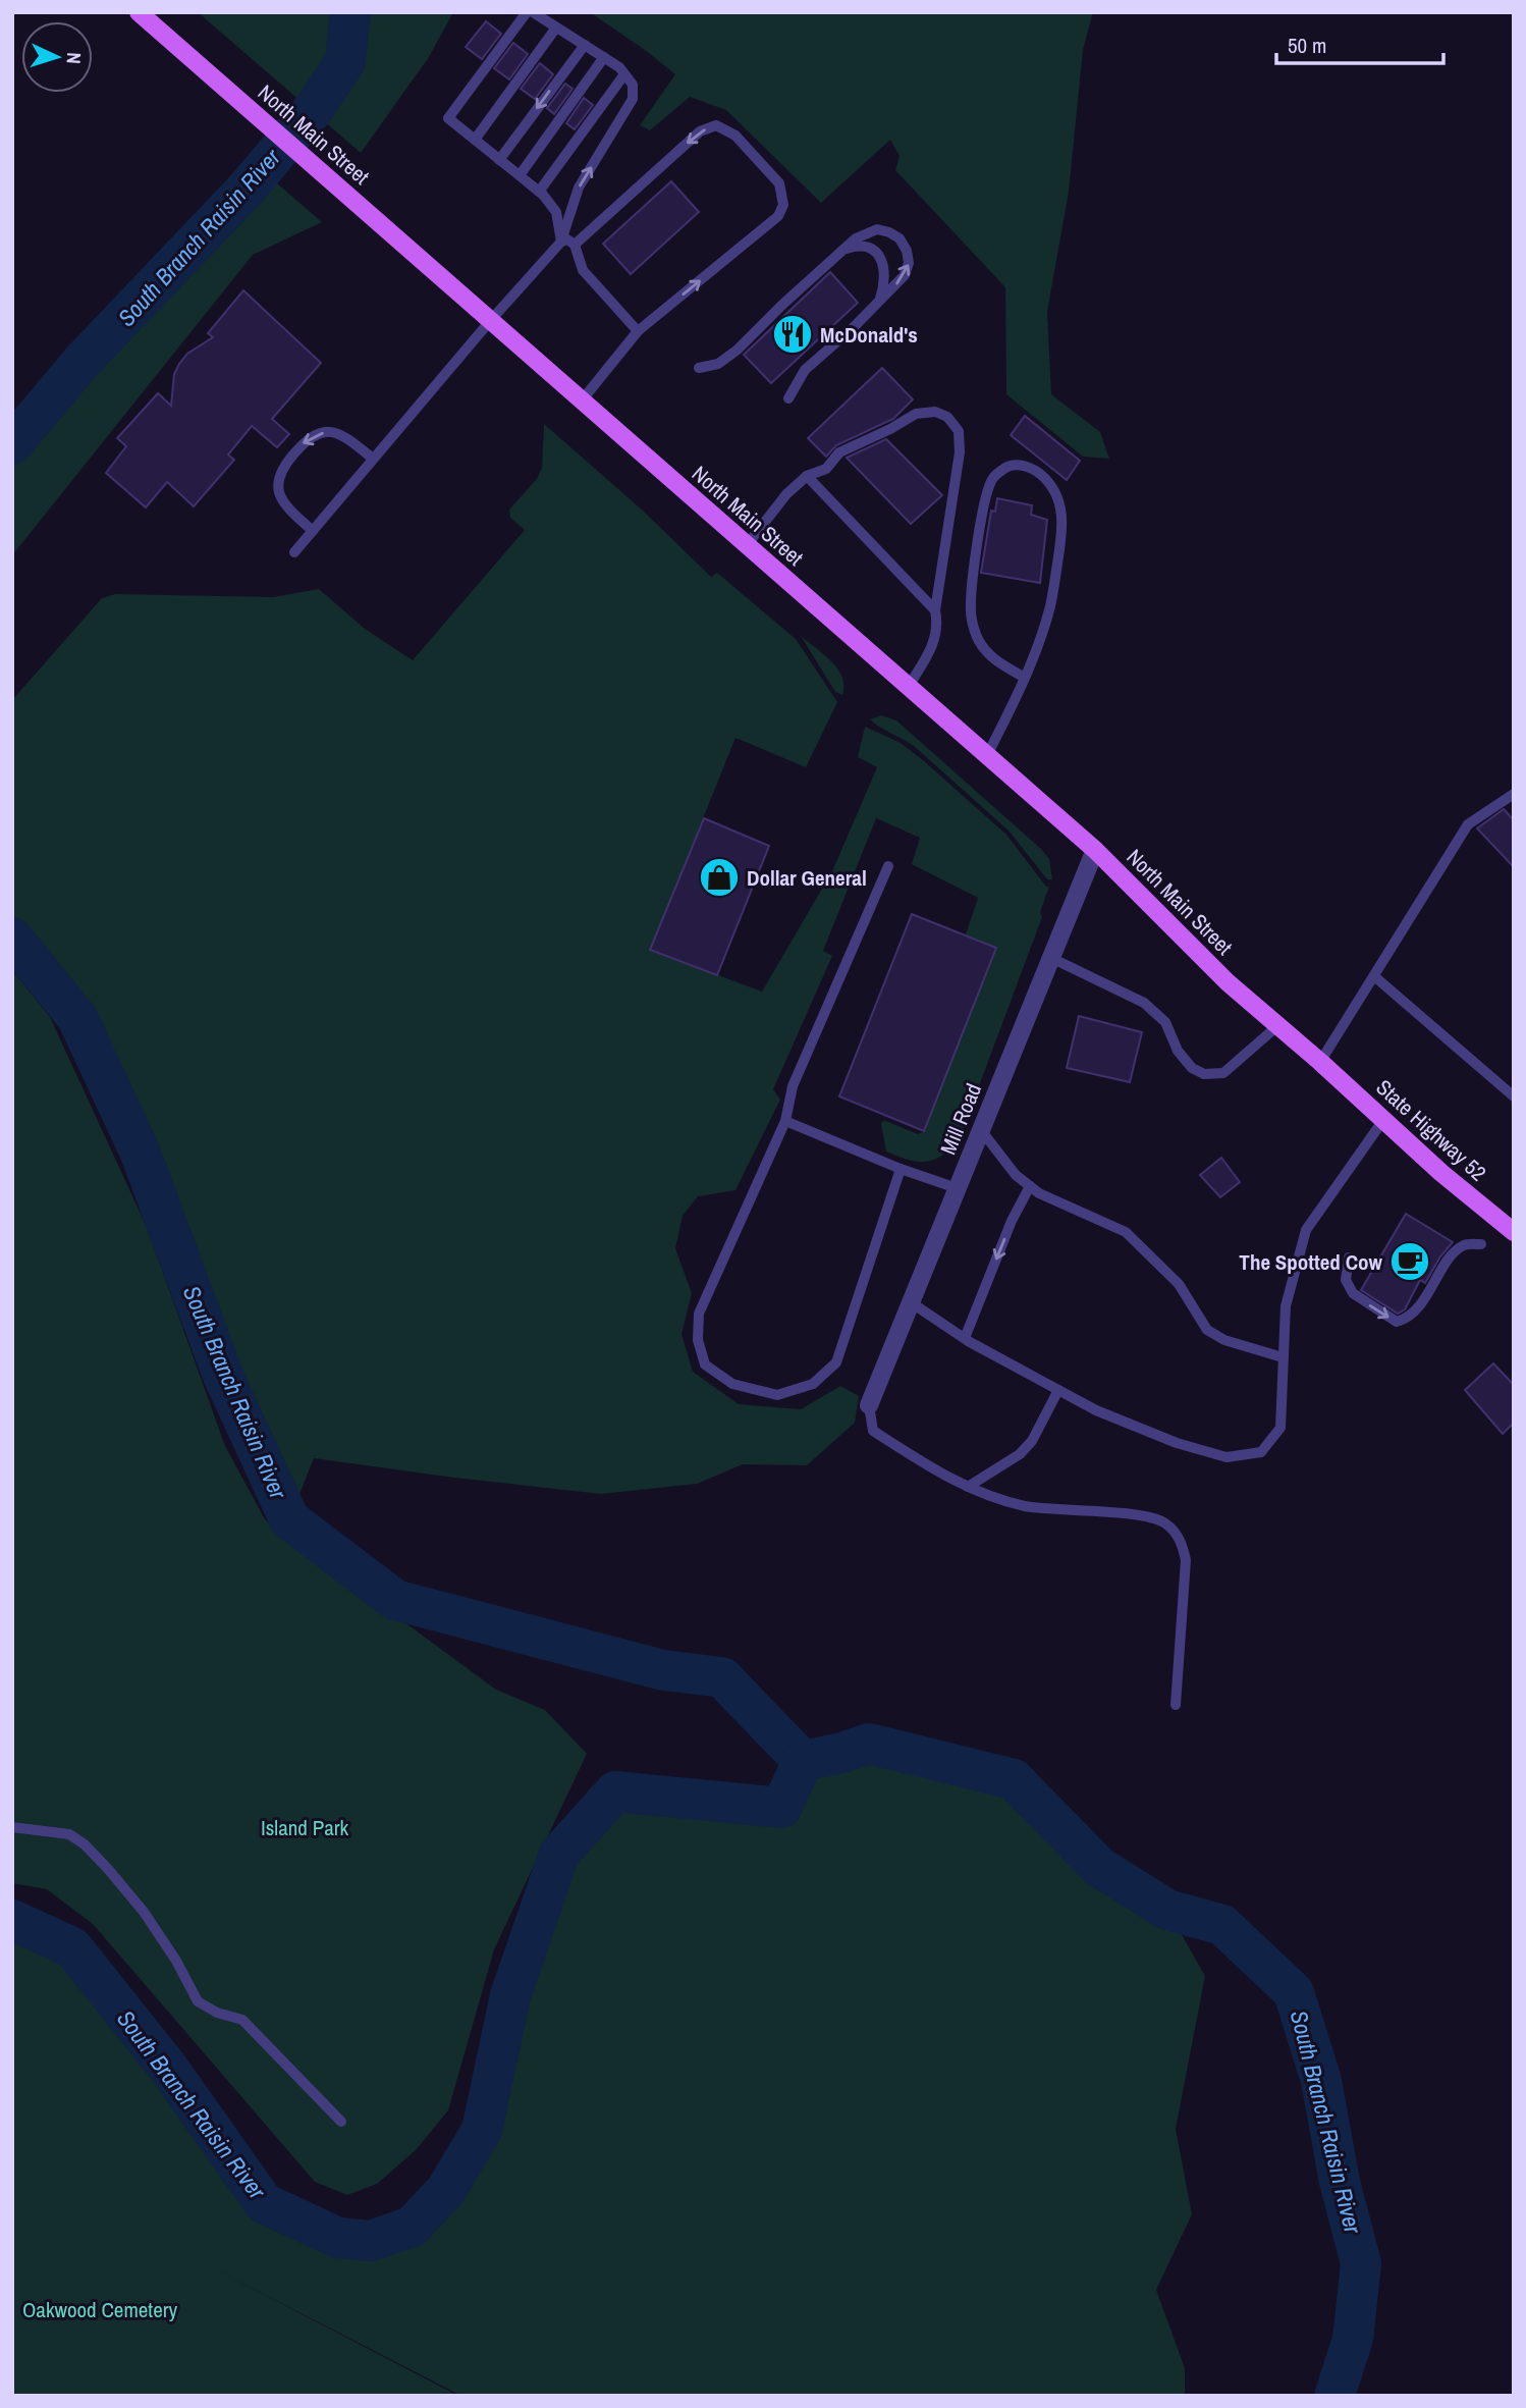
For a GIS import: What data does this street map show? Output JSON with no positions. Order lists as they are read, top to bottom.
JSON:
{
  "streets": {
    "main road": ["North Main Street", "State Highway 52"],
    "street": ["Mill Road"]
  },
  "crossings": [
    ["North Main Street", "Mill Road"],
    ["North Main Street", "State Highway 52"]
  ],
  "water": ["South Branch Raisin River"],
  "parks": ["Island Park", "Oakwood Cemetery"],
  "places": {
    "restaurant": ["McDonald's"],
    "shop": ["Dollar General"],
    "cafe": ["The Spotted Cow"]
  },
  "scale_bar": "50 m",
  "north": "right"
}
